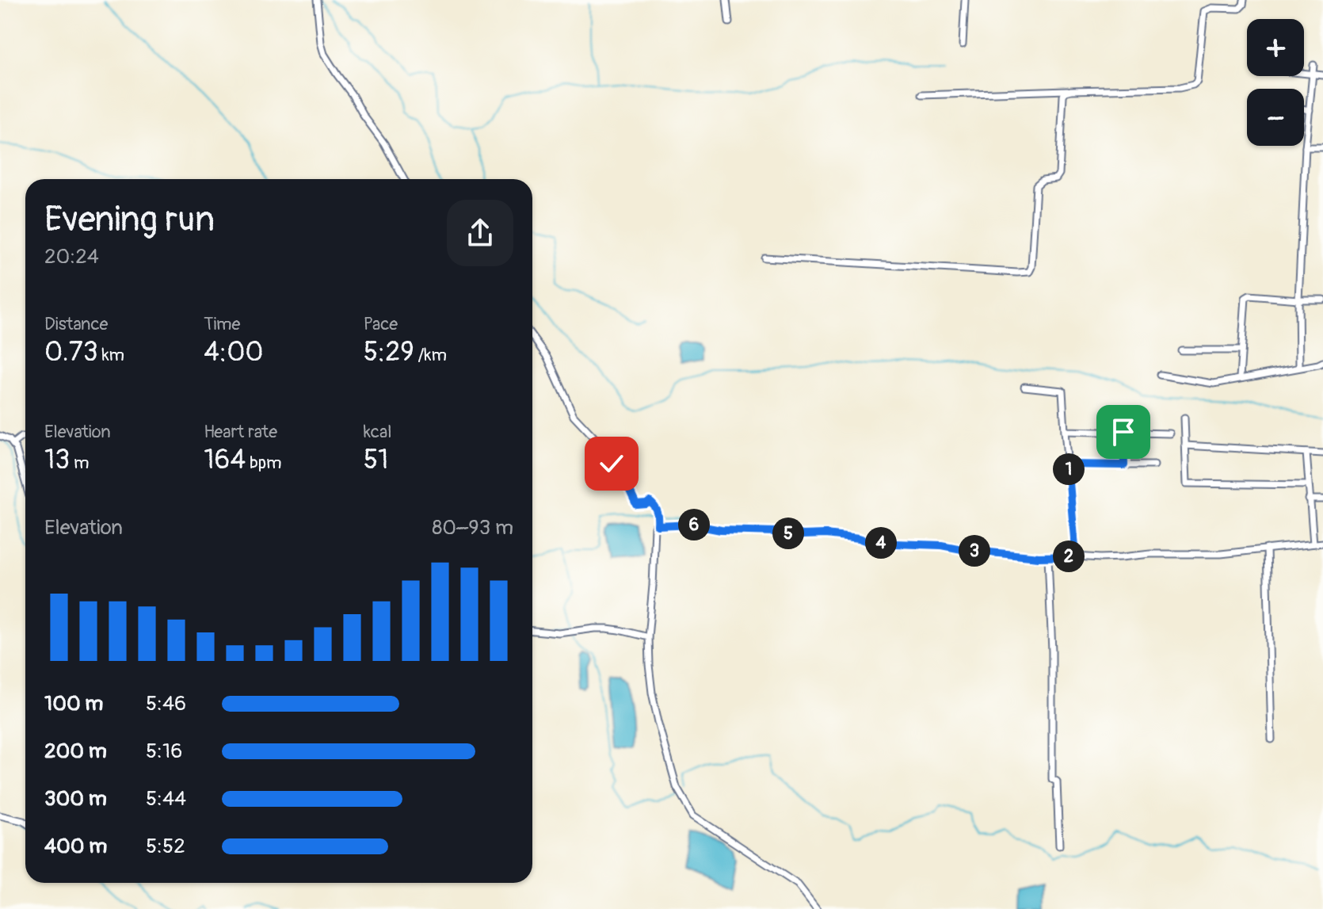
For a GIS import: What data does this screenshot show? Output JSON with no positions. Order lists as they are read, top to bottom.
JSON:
{
  "page": {
    "map_buttons": ["+", "−"],
    "heading": ["Evening run", "20:24"],
    "stats": [
      ["Distance", "0.73 km"],
      ["Time", "4:00"],
      ["Pace", "5:29 /km"],
      ["Elevation", "13 m"],
      ["Heart rate", "164 bpm"],
      ["kcal", "51"]
    ],
    "pins": [
      "1",
      "6",
      "5",
      "4",
      "3",
      "2"
    ],
    "chart": ["Elevation", "80–93 m"],
    "list": [
      {
        "name": "100 m",
        "note": "5:46"
      },
      {
        "name": "200 m",
        "note": "5:16"
      },
      {
        "name": "300 m",
        "note": "5:44"
      },
      {
        "name": "400 m",
        "note": "5:52"
      }
    ]
  }
}
